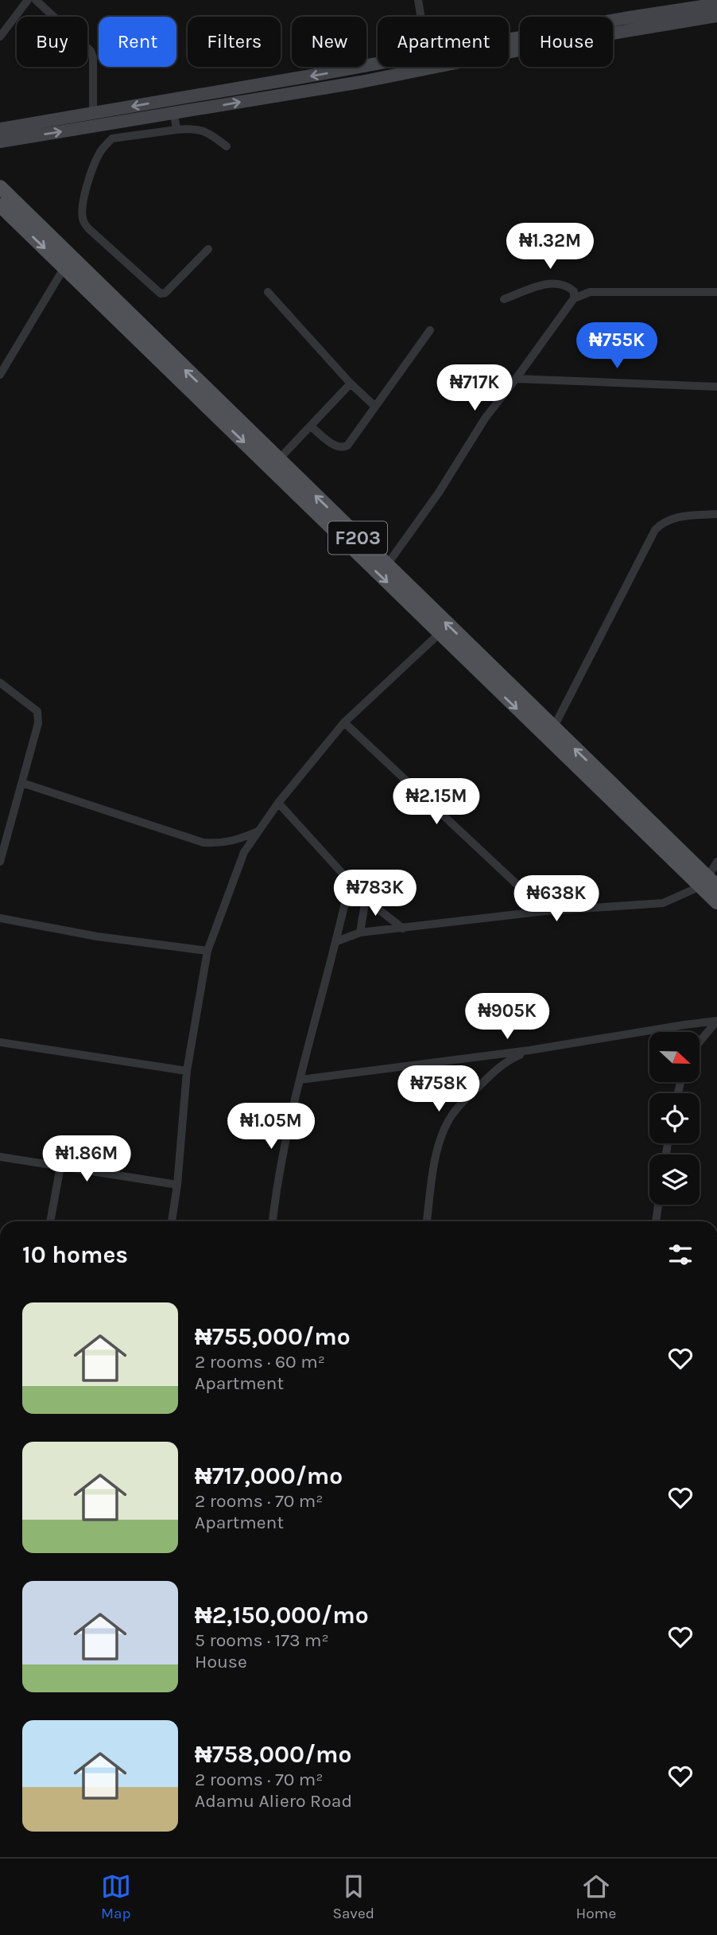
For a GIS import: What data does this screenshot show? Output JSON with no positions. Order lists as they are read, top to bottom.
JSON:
{
  "streets": {
    "main road": ["F203"]
  },
  "north": "right",
  "page": {
    "chip": [
      "Buy",
      "Rent",
      "Filters",
      "New",
      "Apartment",
      "House"
    ],
    "price": [
      "₦1.32M",
      "₦755K",
      "₦717K",
      "₦2.15M",
      "₦783K",
      "₦638K",
      "₦905K",
      "₦758K",
      "₦1.05M",
      "₦1.86M"
    ],
    "heading": "10 homes",
    "list": [
      {
        "name": "₦755,000/mo",
        "note": "2 rooms · 60 m² · Apartment"
      },
      {
        "name": "₦717,000/mo",
        "note": "2 rooms · 70 m² · Apartment"
      },
      {
        "name": "₦2,150,000/mo",
        "note": "5 rooms · 173 m² · House"
      },
      {
        "name": "₦758,000/mo",
        "note": "2 rooms · 70 m² · Adamu Aliero Road"
      }
    ],
    "tabs": ["Map", "Saved", "Home"]
  }
}
